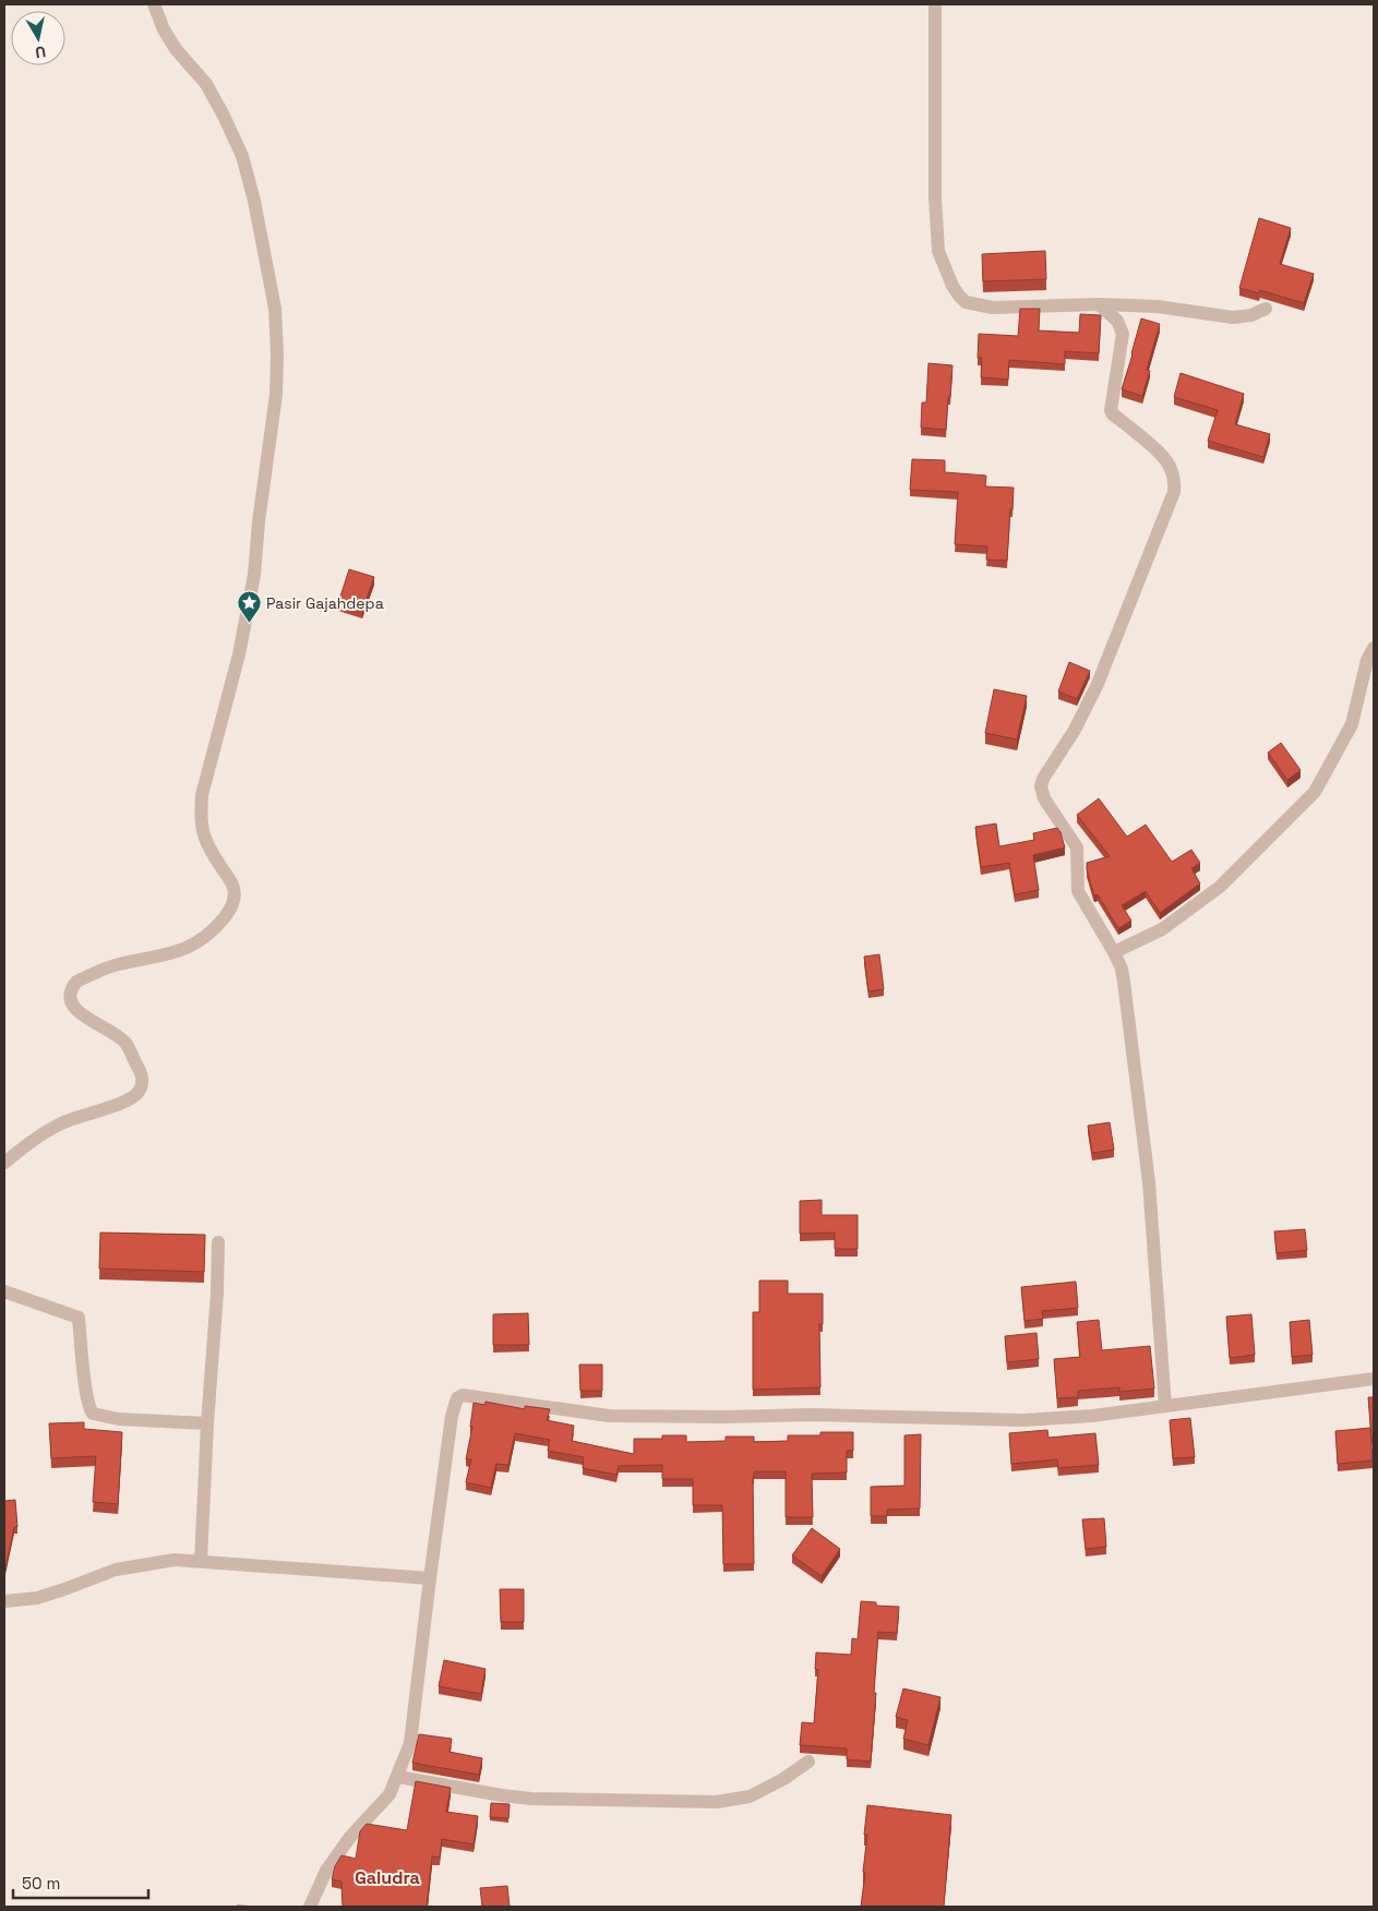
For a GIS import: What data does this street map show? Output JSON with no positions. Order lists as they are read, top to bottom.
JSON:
{
  "districts": ["Galudra"],
  "places": {
    "place": ["Pasir Gajahdepa"]
  },
  "scale_bar": "50 m",
  "north": "bottom"
}
